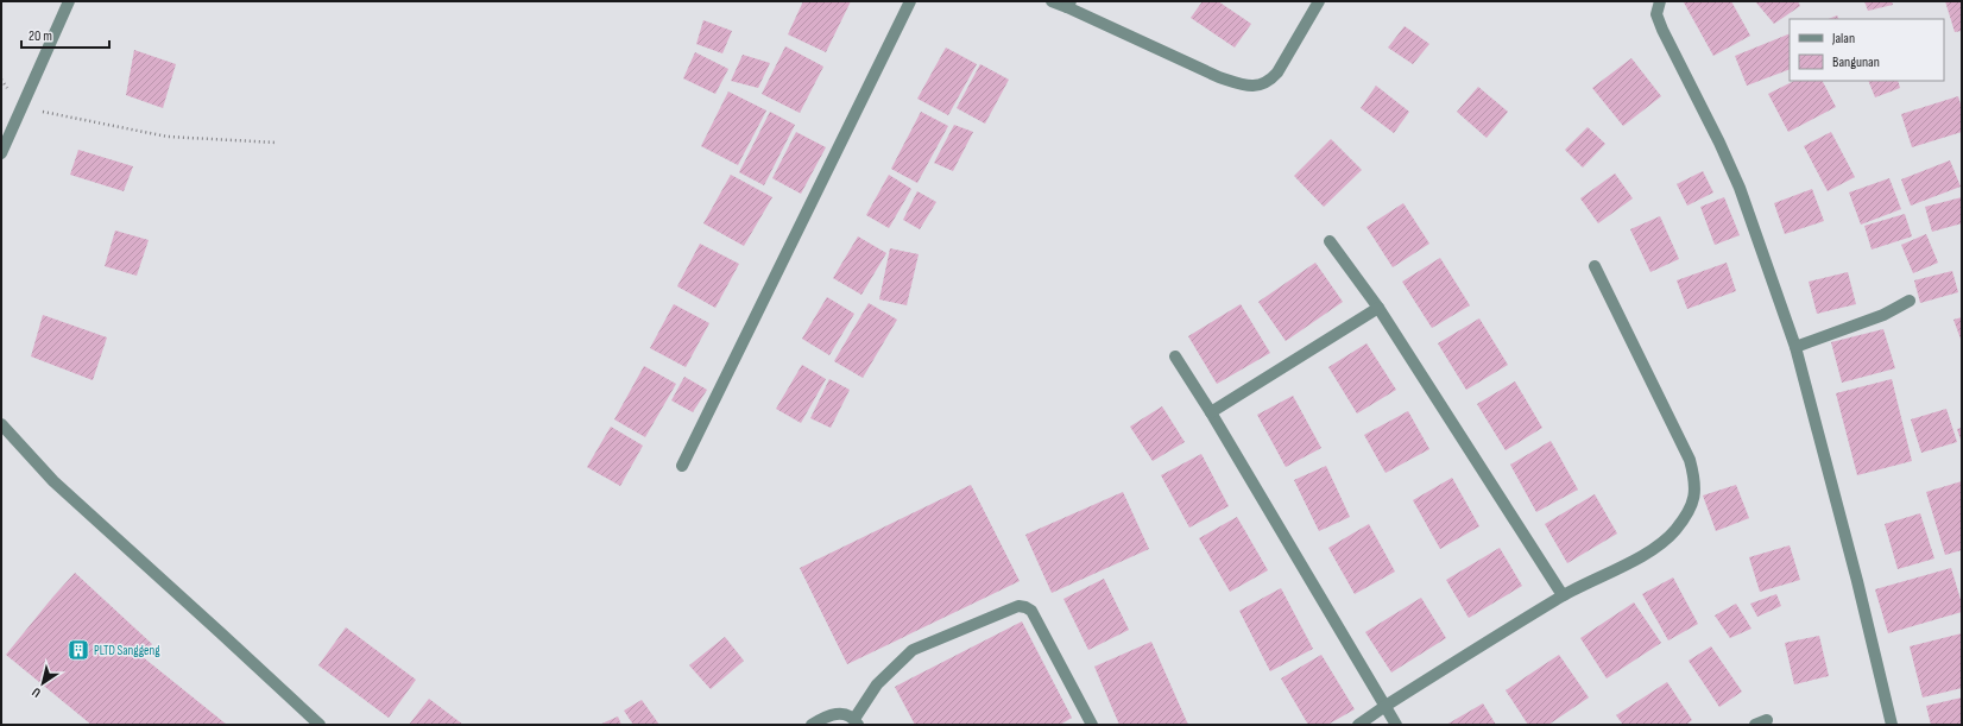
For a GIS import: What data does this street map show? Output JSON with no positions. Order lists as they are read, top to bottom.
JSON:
{
  "places": {
    "building": ["PLTD Sanggeng"]
  },
  "legend": ["Jalan", "Bangunan"],
  "scale_bar": "20 m",
  "north": "bottom left"
}
